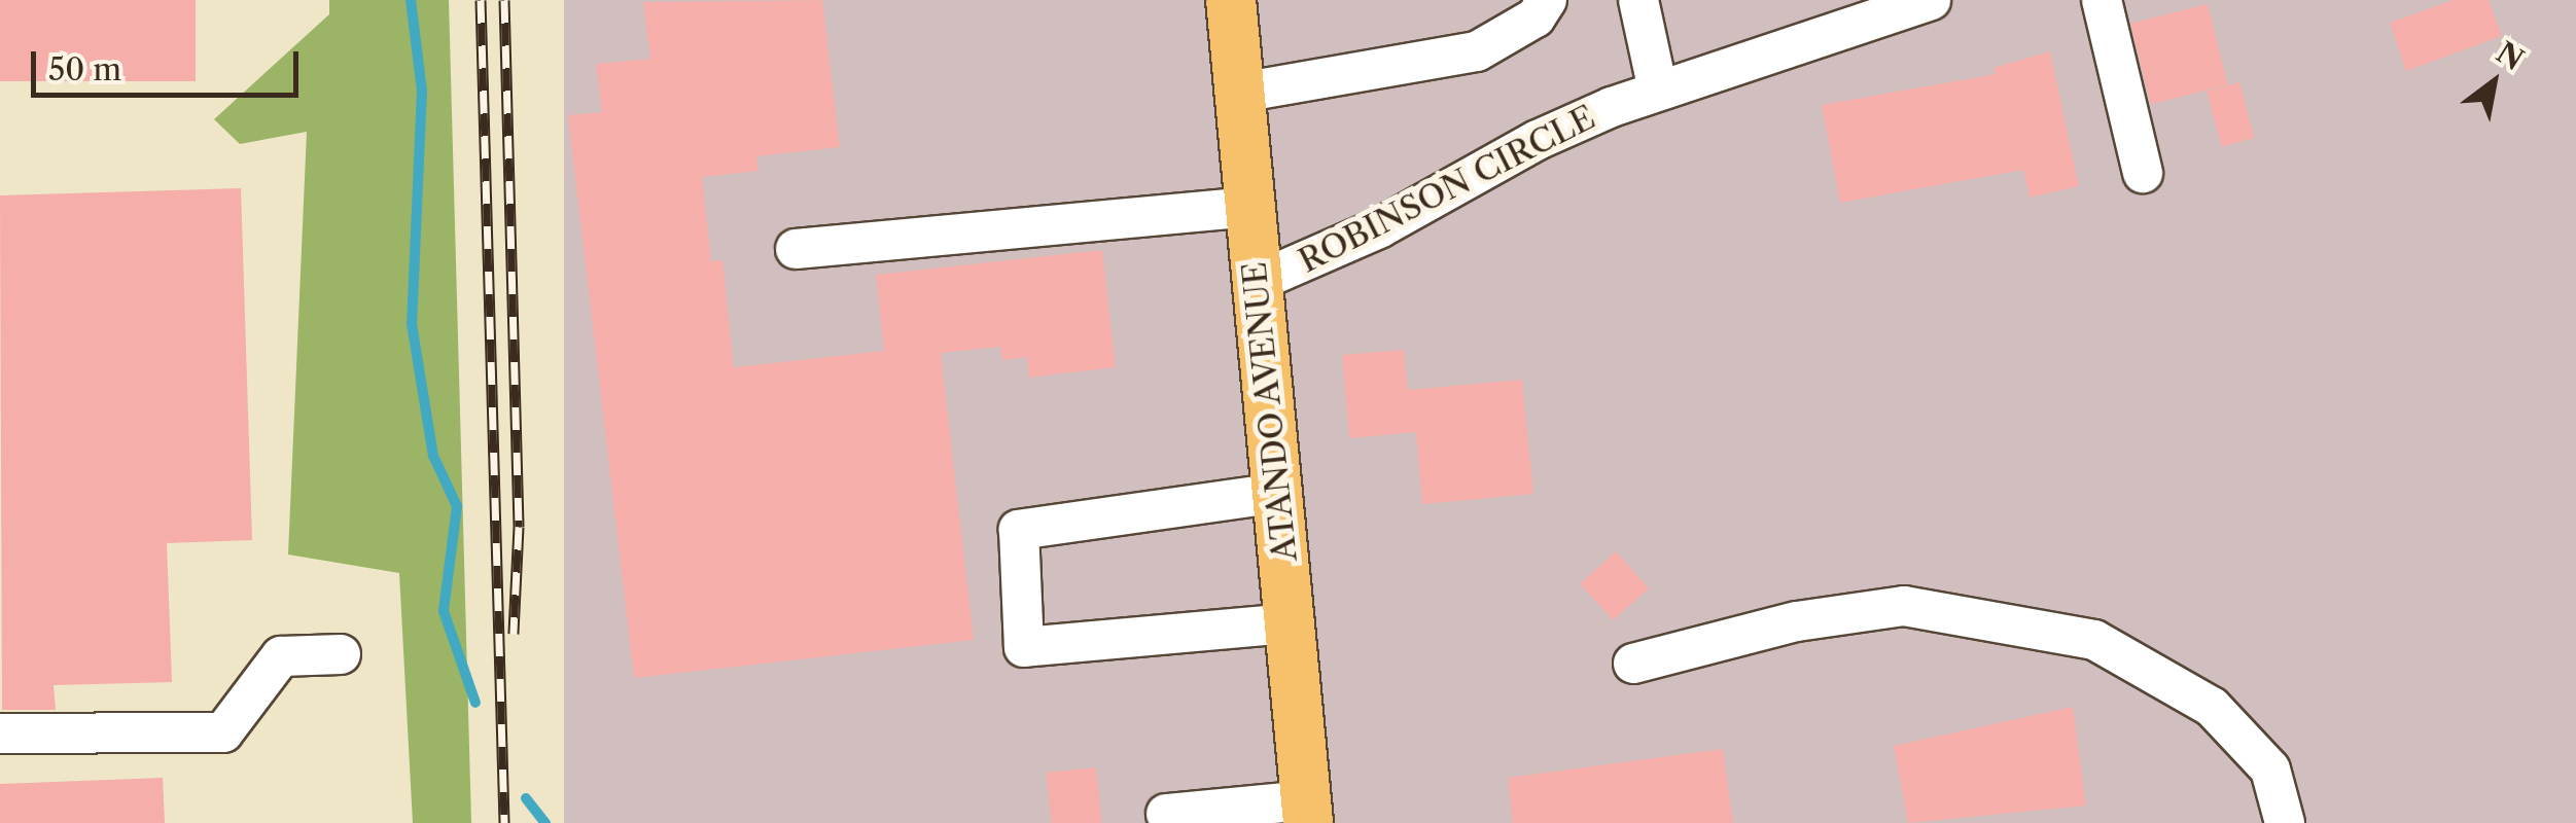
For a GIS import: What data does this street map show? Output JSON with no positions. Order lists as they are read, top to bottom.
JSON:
{
  "streets": {
    "main road": ["ATANDO AVENUE"],
    "street": ["ROBINSON CIRCLE"]
  },
  "crossings": [
    ["ROBINSON CIRCLE", "ATANDO AVENUE"]
  ],
  "scale_bar": "50 m",
  "north": "top right"
}
